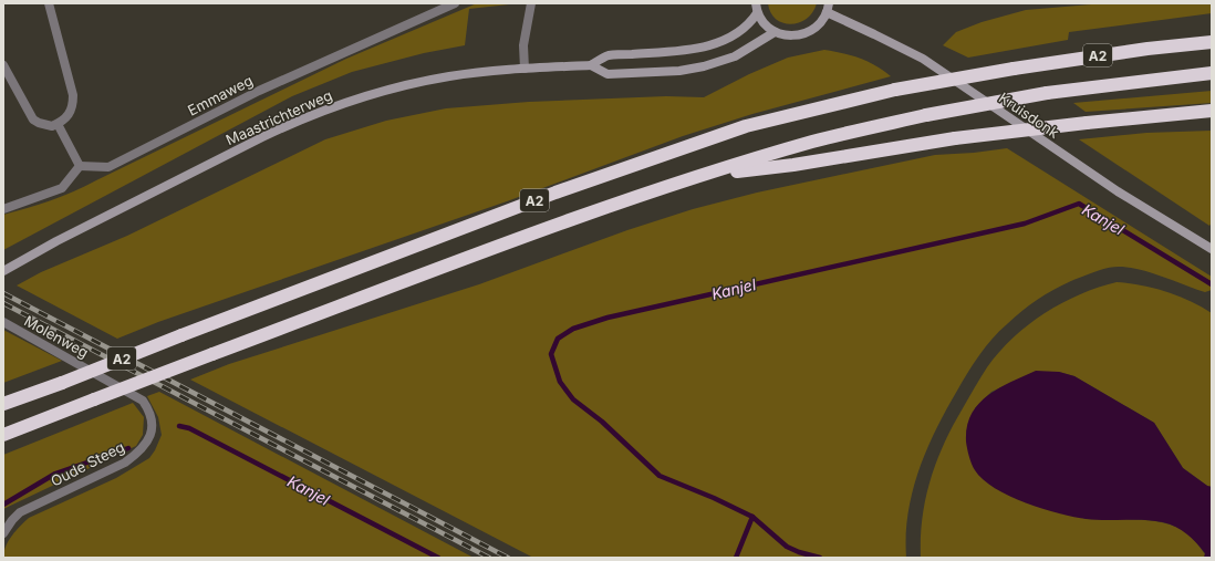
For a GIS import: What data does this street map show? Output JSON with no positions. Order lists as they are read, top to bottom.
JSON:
{
  "streets": {
    "highway": ["A2"],
    "main road": ["Kruisdonk", "Maastrichterweg"],
    "street": ["Emmaweg", "Molenweg", "Oude Steeg"]
  },
  "crossings": [
    ["Molenweg", "Oude Steeg"]
  ],
  "water": ["Kanjel"]
}
